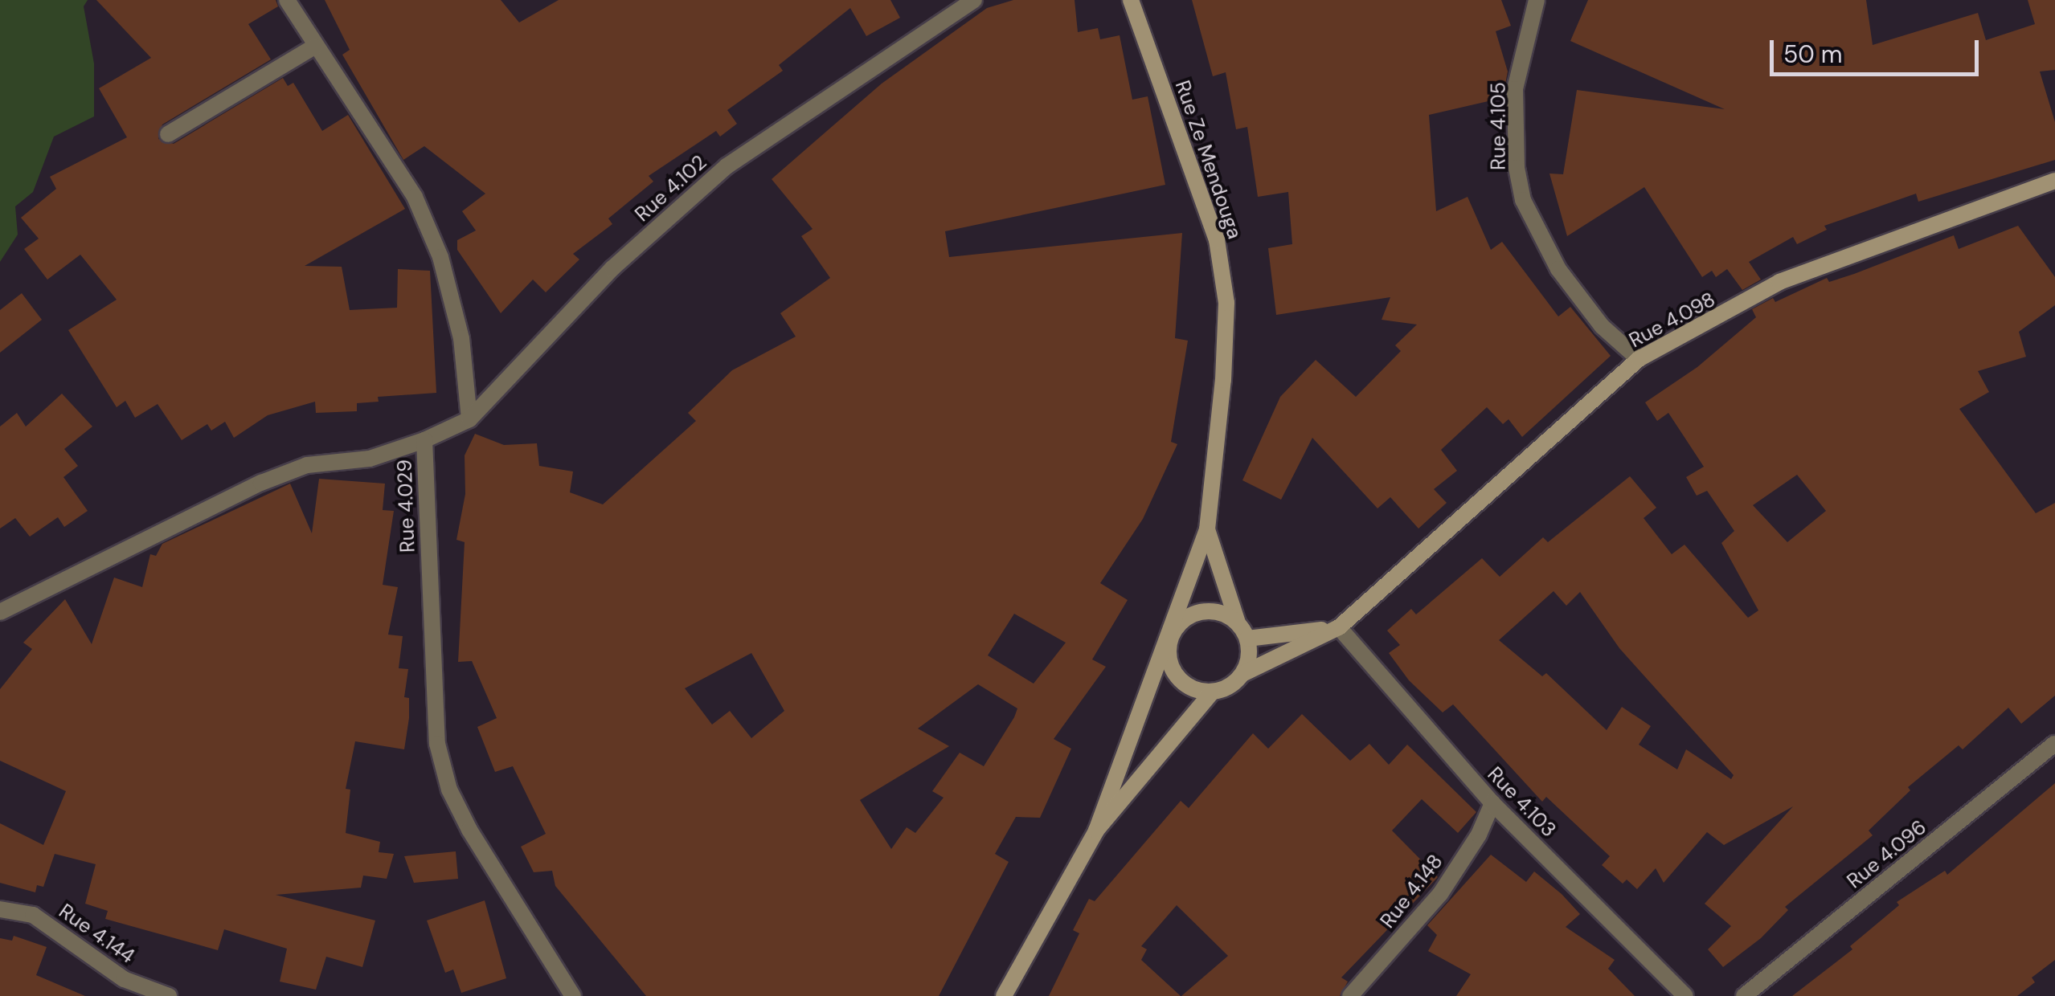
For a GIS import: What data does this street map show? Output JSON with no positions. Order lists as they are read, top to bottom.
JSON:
{
  "streets": {
    "main road": ["Rue Ze Mendouga", "Rue 4.098"],
    "street": [
      "Rue 4.105",
      "Rue 4.102",
      "Rue 4.029",
      "Rue 4.103",
      "Rue 4.096",
      "Rue 4.148",
      "Rue 4.144"
    ]
  },
  "crossings": [
    ["Rue 4.105", "Rue 4.098"],
    ["Rue Ze Mendouga", "Rue 4.098"],
    ["Rue 4.102", "Rue 4.029"],
    ["Rue 4.098", "Rue 4.103"],
    ["Rue 4.103", "Rue 4.148"]
  ],
  "scale_bar": "50 m"
}
